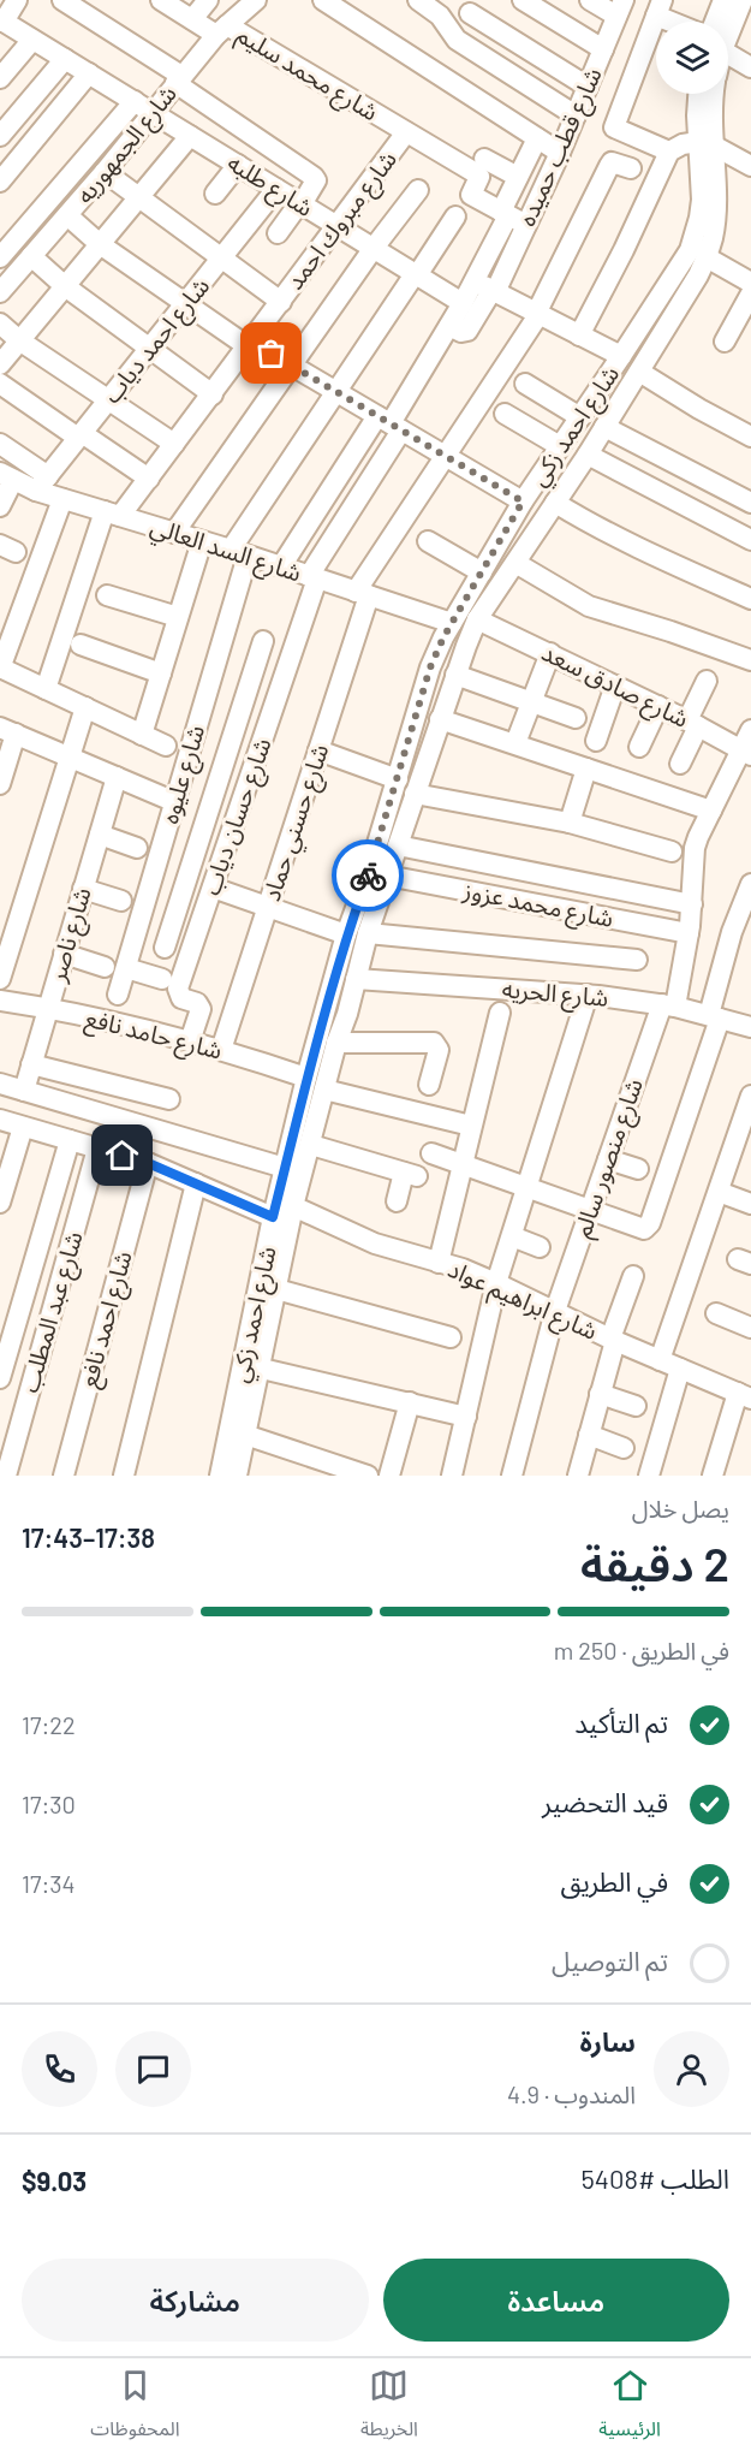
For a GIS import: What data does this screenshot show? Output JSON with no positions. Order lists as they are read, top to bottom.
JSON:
{
  "streets": {
    "street": [
      "شارع محمد سليم",
      "شارع الجمهوريه",
      "شارع قطب حميده",
      "شارع طلبه",
      "شارع مبروك احمد",
      "شارع احمد دياب",
      "شارع احمد زكي",
      "شارع السد العالي",
      "شارع صادق سعد",
      "شارع عليوه",
      "شارع حسان دياب",
      "شارع حسني حماد",
      "شارع محمد عزوز",
      "شارع ناصر",
      "شارع الحريه",
      "شارع حامد نافع",
      "شارع منصور سالم",
      "شارع ابراهيم عواد",
      "شارع عبد المطلب",
      "شارع احمد نافع"
    ]
  },
  "crossings": [
    ["شارع محمد سليم", "شارع الجمهوريه"],
    ["شارع محمد سليم", "شارع مبروك احمد"],
    ["شارع الجمهوريه", "شارع طلبه"],
    ["شارع طلبه", "شارع مبروك احمد"],
    ["شارع طلبه", "شارع احمد دياب"],
    ["شارع طلبه", "شارع عليوه"],
    ["شارع مبروك احمد", "شارع السد العالي"],
    ["شارع احمد دياب", "شارع السد العالي"],
    ["شارع احمد زكي", "شارع السد العالي"],
    ["شارع احمد زكي", "شارع صادق سعد"],
    ["شارع احمد زكي", "شارع محمد عزوز"],
    ["شارع احمد زكي", "شارع الحريه"],
    ["شارع احمد زكي", "شارع حامد نافع"],
    ["شارع احمد زكي", "شارع ابراهيم عواد"],
    ["شارع السد العالي", "شارع عليوه"],
    ["شارع السد العالي", "شارع حسان دياب"],
    ["شارع السد العالي", "شارع حسني حماد"],
    ["شارع صادق سعد", "شارع منصور سالم"],
    ["شارع حسان دياب", "شارع حامد نافع"],
    ["شارع حسني حماد", "شارع حامد نافع"],
    ["شارع محمد عزوز", "شارع منصور سالم"],
    ["شارع ناصر", "شارع حامد نافع"],
    ["شارع الحريه", "شارع منصور سالم"],
    ["شارع منصور سالم", "شارع ابراهيم عواد"]
  ],
  "page": {
    "heading": ["2 دقيقة", "يصل خلال", "17:38–17:43"],
    "panel": [
      "سارة",
      "المندوب · 4.9",
      "الطلب #5408",
      "$9.03"
    ],
    "bar": "في الطريق · 250 m",
    "list": [
      ["تم التأكيد", "17:22"],
      ["قيد التحضير", "17:30"],
      ["في الطريق", "17:34"],
      "تم التوصيل"
    ],
    "buttons": ["مساعدة", "مشاركة"],
    "tabs": ["الرئيسية", "الخريطة", "المحفوظات"]
  }
}
